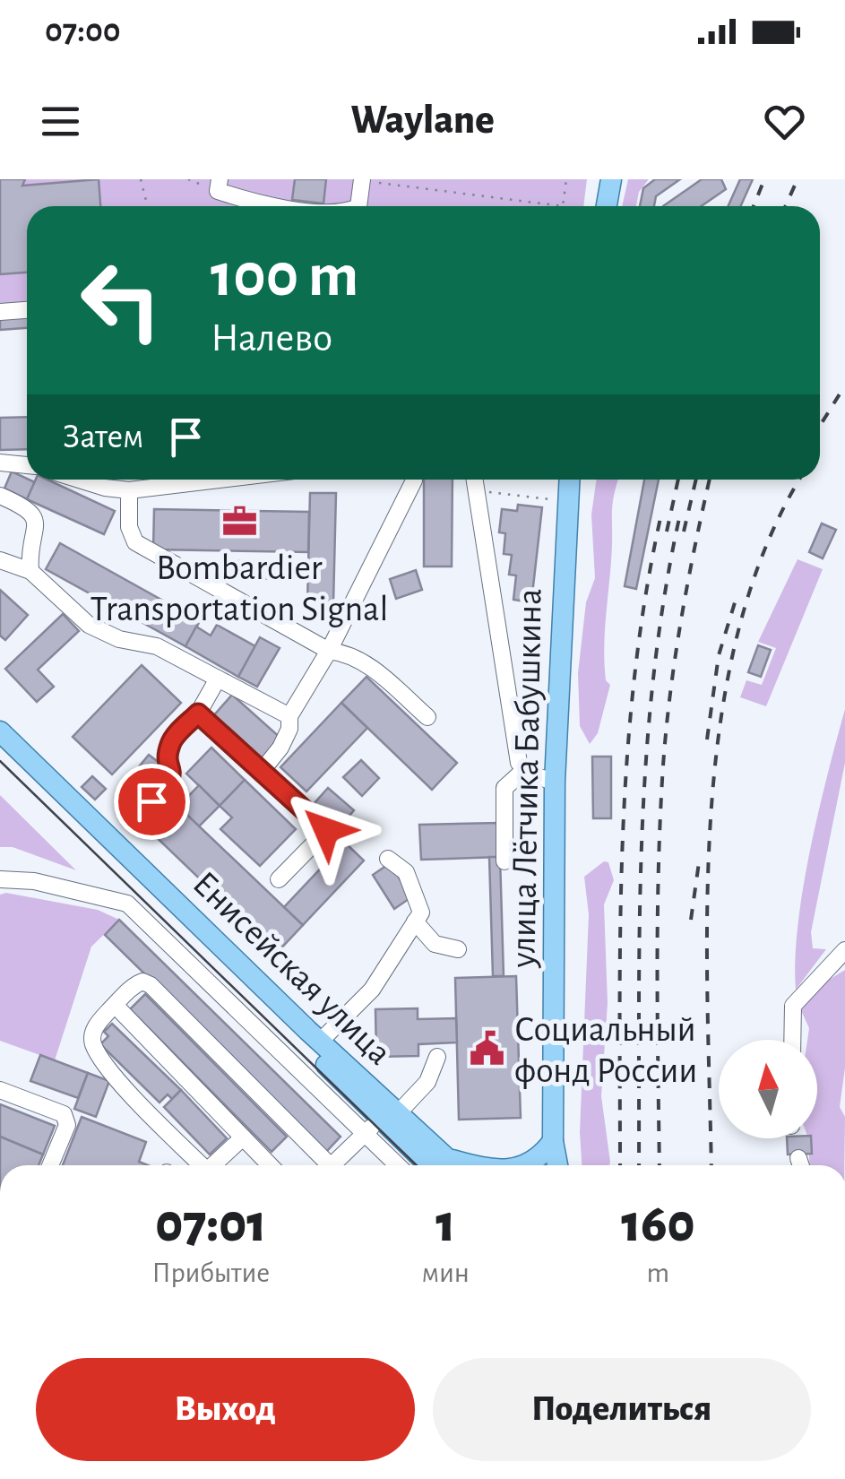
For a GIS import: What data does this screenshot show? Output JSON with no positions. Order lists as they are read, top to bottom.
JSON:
{
  "streets": {
    "main road": ["улица Лётчика Бабушкина", "Енисейская улица"]
  },
  "places": {
    "office": ["Bombardier Transportation Signal"],
    "public building": ["Социальный фонд России"]
  },
  "north": "top",
  "page": {
    "status": "07:00",
    "header": "Waylane",
    "turn": ["100 m", "Налево"],
    "then": "Затем",
    "eta": [
      "07:01",
      "Прибытие",
      "1",
      "мин",
      "160",
      "m"
    ],
    "buttons": ["Выход", "Поделиться"]
  }
}
